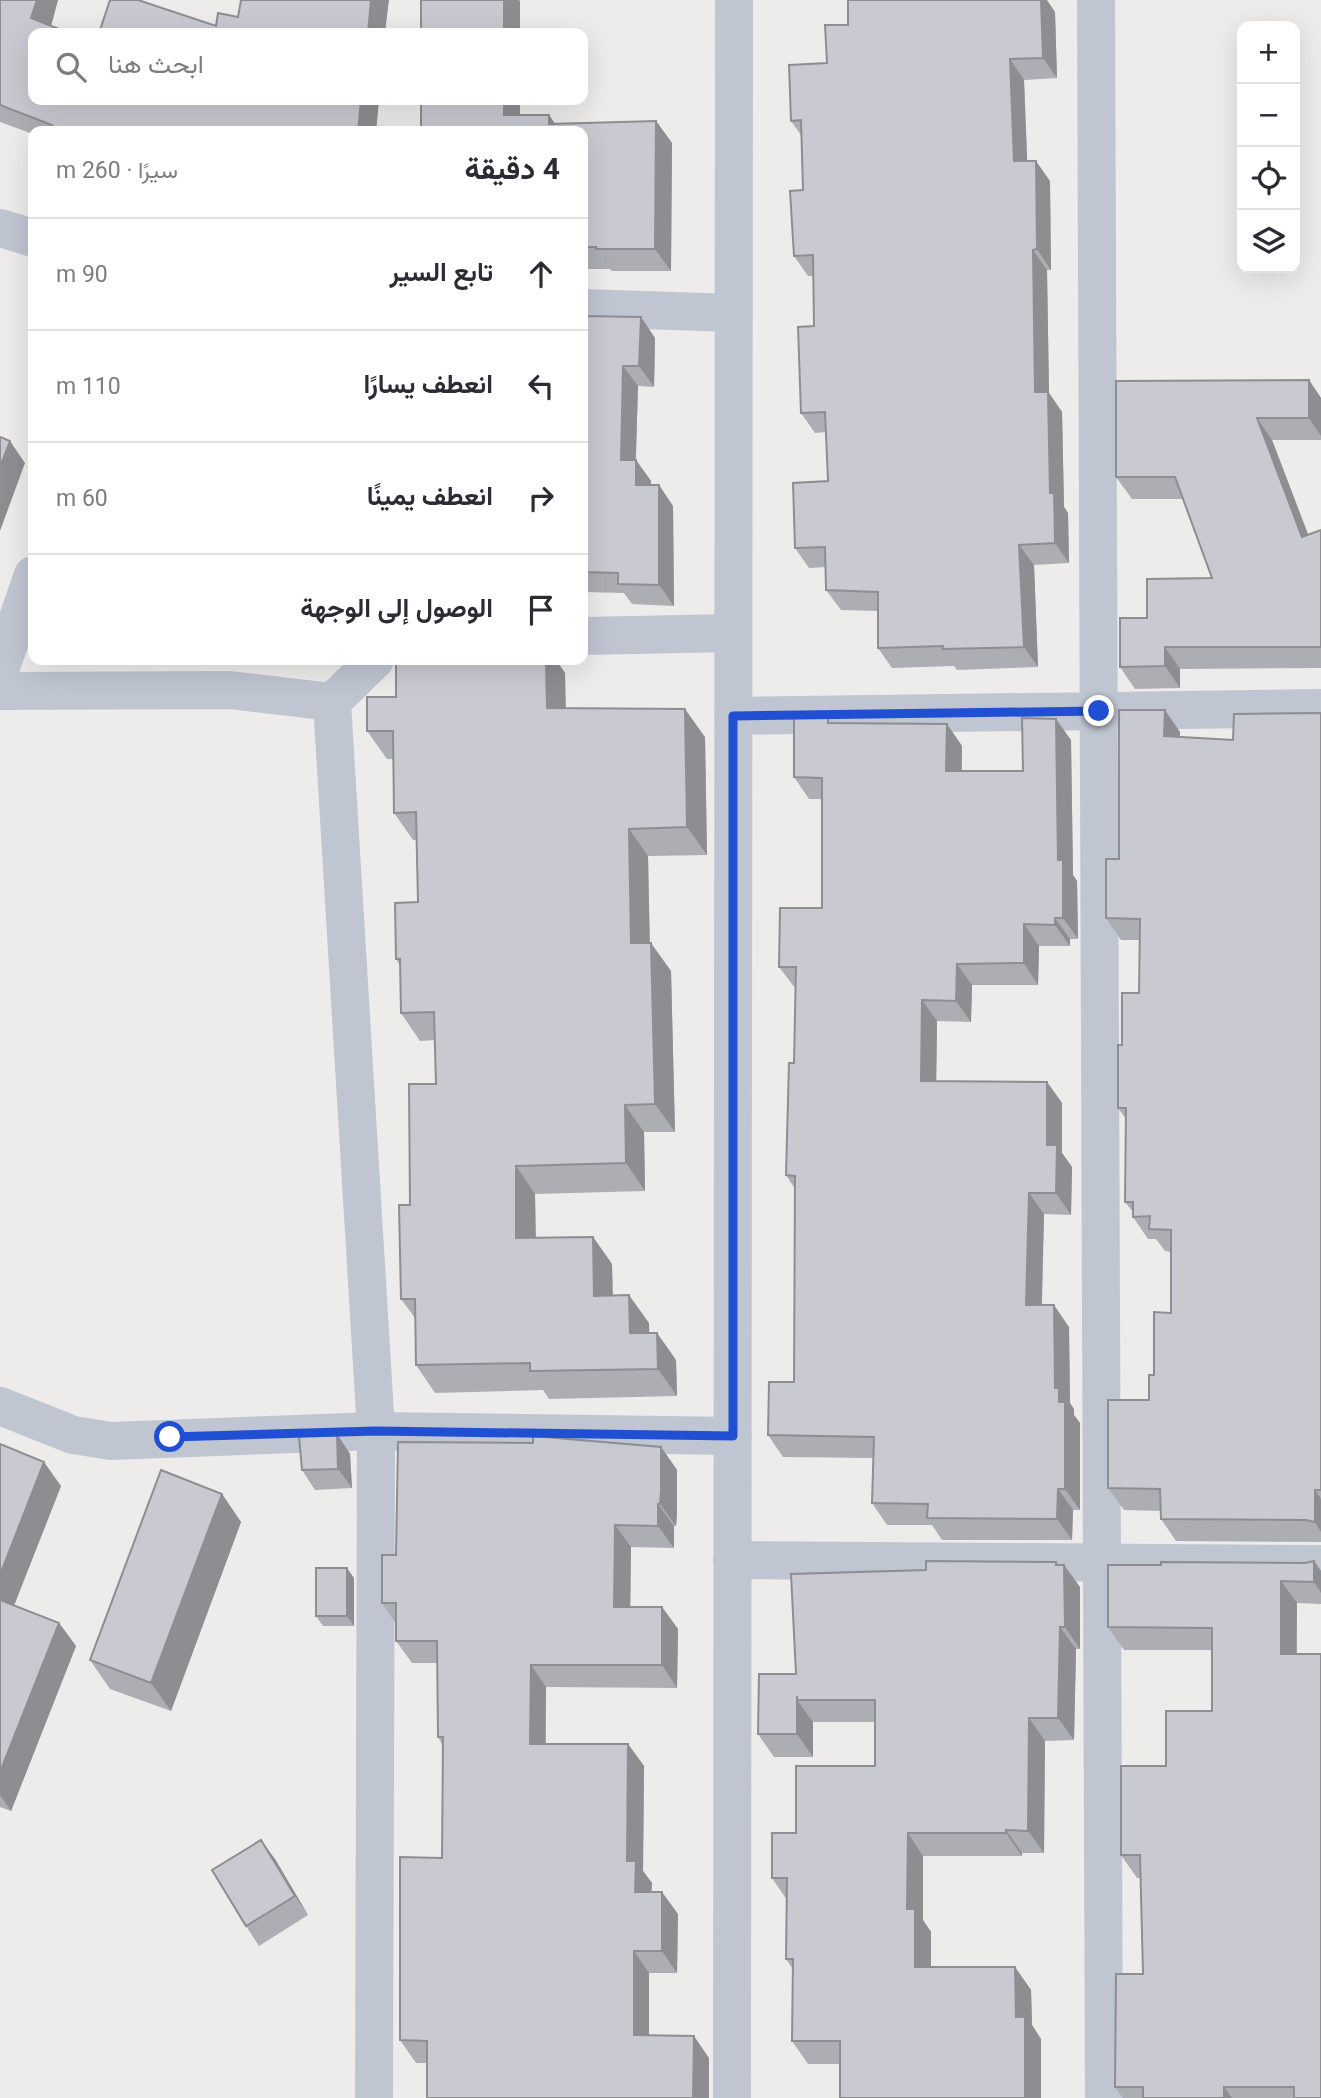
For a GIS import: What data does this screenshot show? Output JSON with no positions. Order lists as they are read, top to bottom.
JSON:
{
  "page": {
    "map_buttons": ["+", "−"],
    "search": "ابحث هنا",
    "heading": ["4 دقيقة", "سيرًا · 260 m"],
    "list": [
      ["تابع السير", "90 m"],
      ["انعطف يسارًا", "110 m"],
      ["انعطف يمينًا", "60 m"],
      "الوصول إلى الوجهة"
    ]
  }
}
